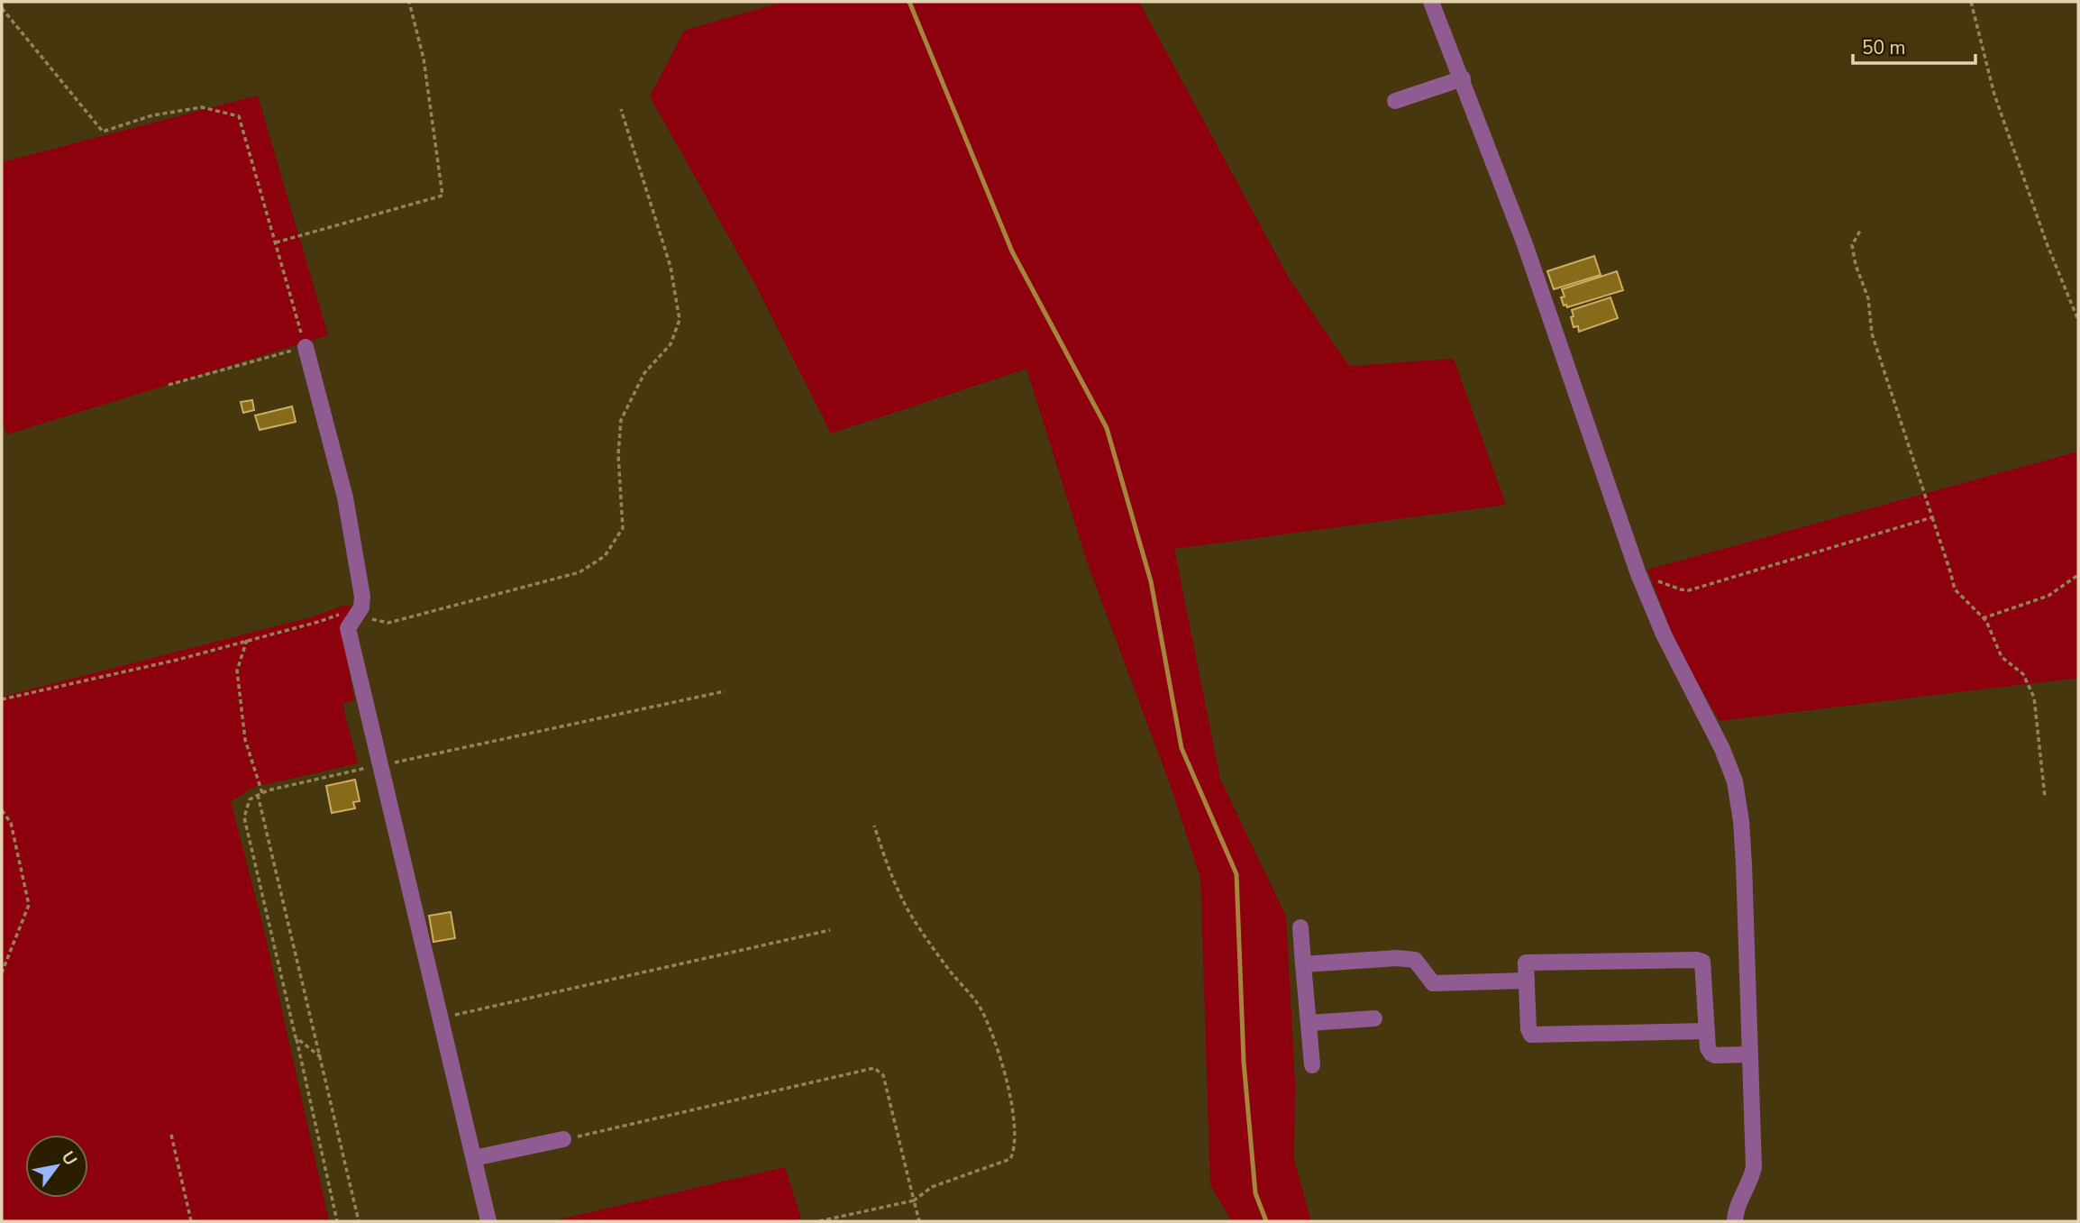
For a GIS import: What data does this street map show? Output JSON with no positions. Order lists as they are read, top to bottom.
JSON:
{
  "scale_bar": "50 m",
  "north": "top right"
}
